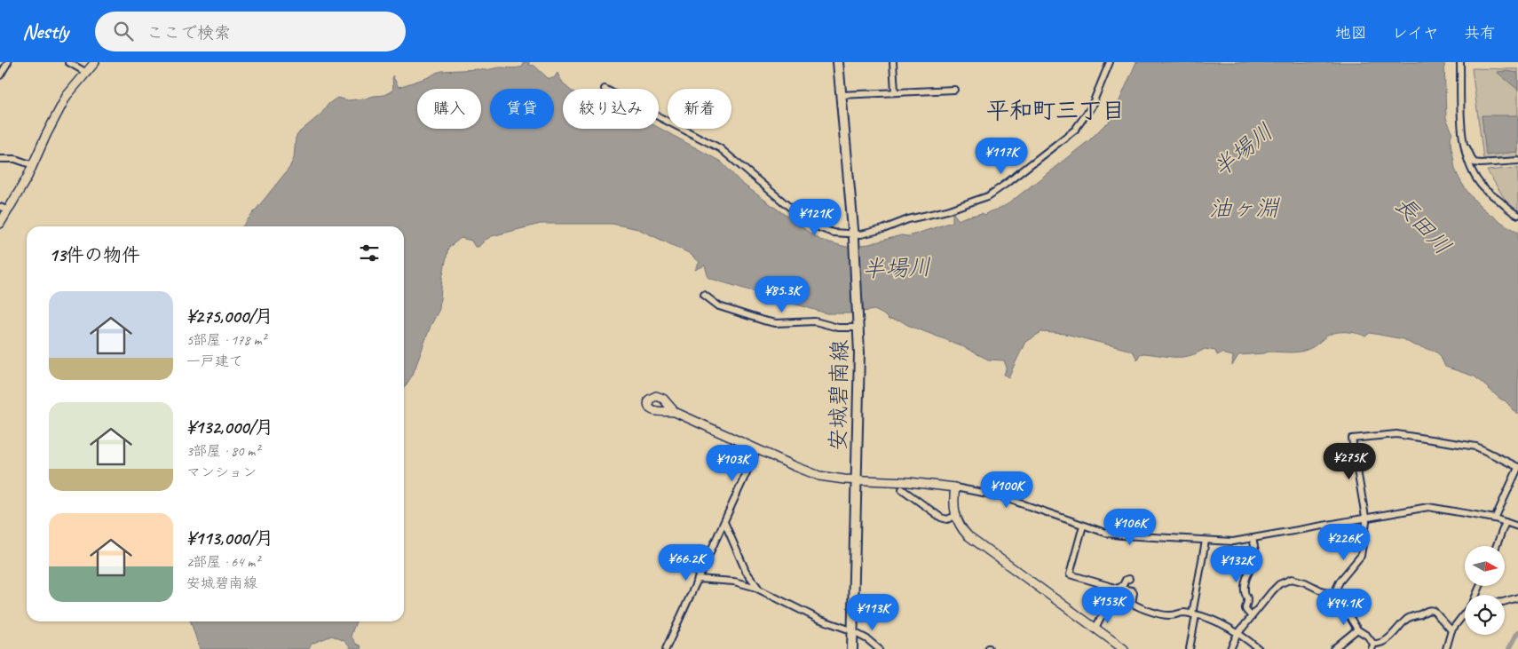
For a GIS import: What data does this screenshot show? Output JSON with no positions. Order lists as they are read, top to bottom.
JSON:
{
  "streets": {
    "main road": ["安城碧南線"]
  },
  "districts": ["平和町三丁目"],
  "water": ["半場川", "油ヶ淵", "長田川"],
  "north": "right",
  "page": {
    "header": "Nestly",
    "search": "ここで検索",
    "nav": ["地図", "レイヤ", "共有"],
    "chip": [
      "購入",
      "賃貸",
      "絞り込み",
      "新着"
    ],
    "price": [
      "¥117K",
      "¥121K",
      "¥85.3K",
      "¥275K",
      "¥103K",
      "¥100K",
      "¥106K",
      "¥226K",
      "¥66.2K",
      "¥132K",
      "¥153K",
      "¥94.1K",
      "¥113K"
    ],
    "heading": "13件の物件",
    "list": [
      {
        "name": "¥275,000/月",
        "note": "5部屋 · 178 m² · 一戸建て"
      },
      {
        "name": "¥132,000/月",
        "note": "3部屋 · 80 m² · マンション"
      },
      {
        "name": "¥113,000/月",
        "note": "2部屋 · 64 m² · 安城碧南線"
      }
    ]
  }
}
